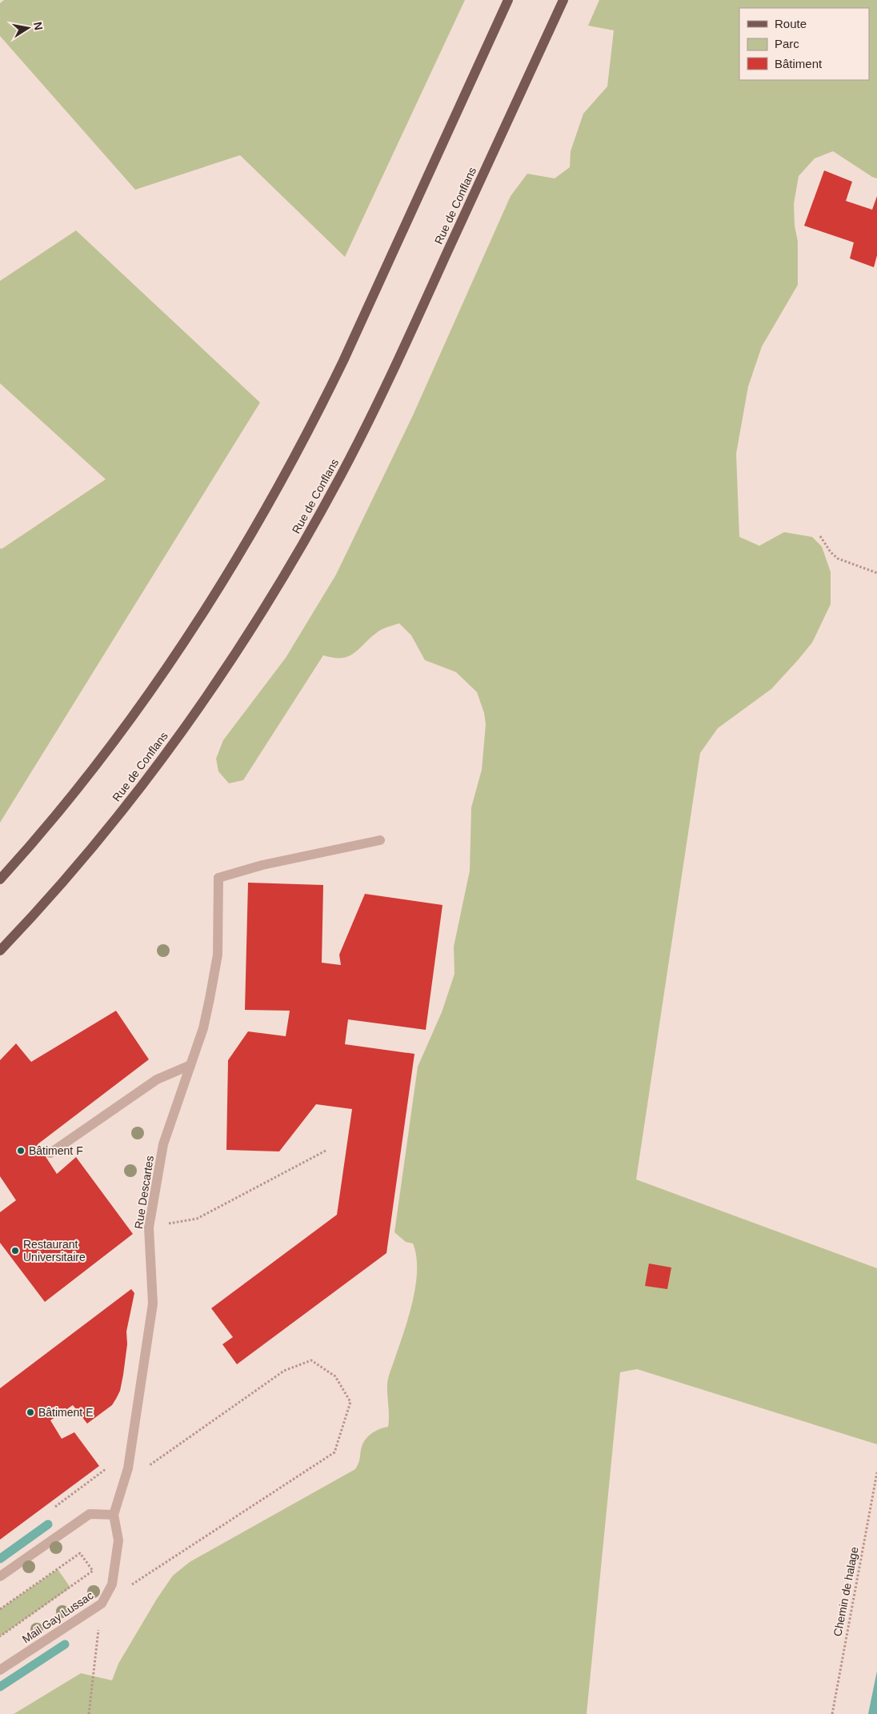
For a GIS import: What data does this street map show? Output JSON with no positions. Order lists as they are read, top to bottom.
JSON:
{
  "streets": {
    "main road": ["Rue de Conflans"],
    "street": ["Rue Descartes", "Mail Gay Lussac"],
    "path": ["Chemin de halage"]
  },
  "crossings": [
    ["Rue Descartes", "Mail Gay Lussac"]
  ],
  "places": ["Bâtiment F", "Restaurant Universitaire", "Bâtiment E"],
  "legend": ["Route", "Parc", "Bâtiment"],
  "north": "right"
}
